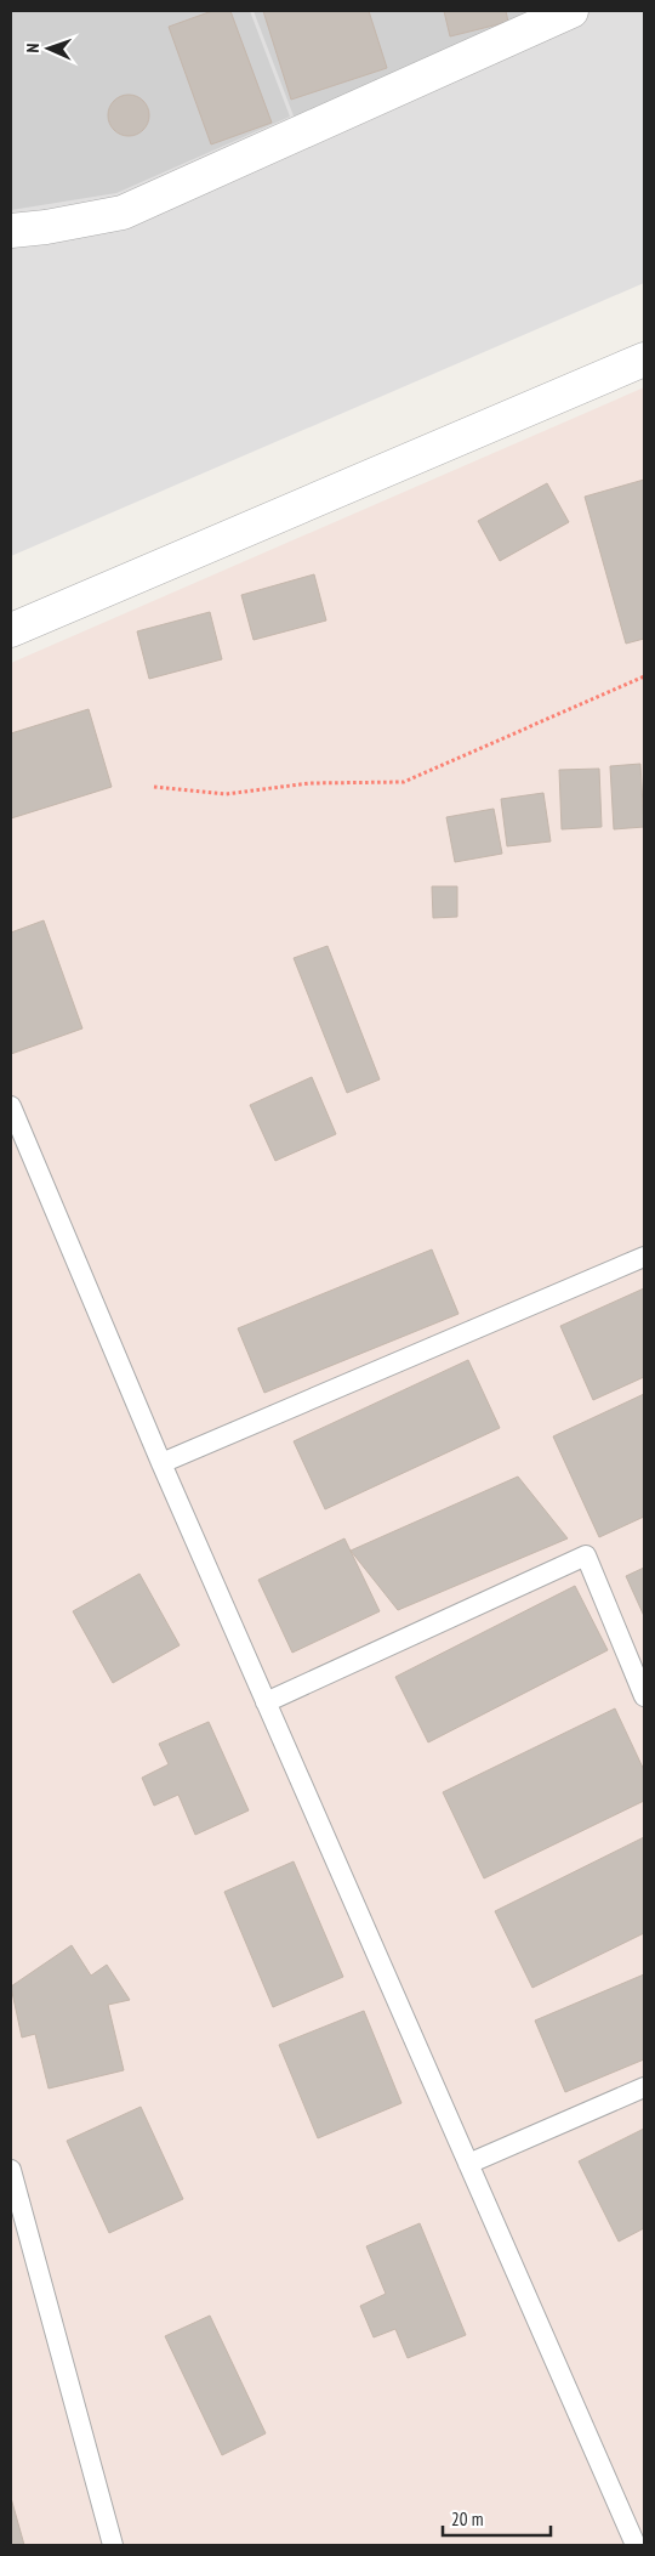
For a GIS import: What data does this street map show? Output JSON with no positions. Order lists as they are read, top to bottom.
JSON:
{
  "scale_bar": "20 m",
  "north": "left"
}
